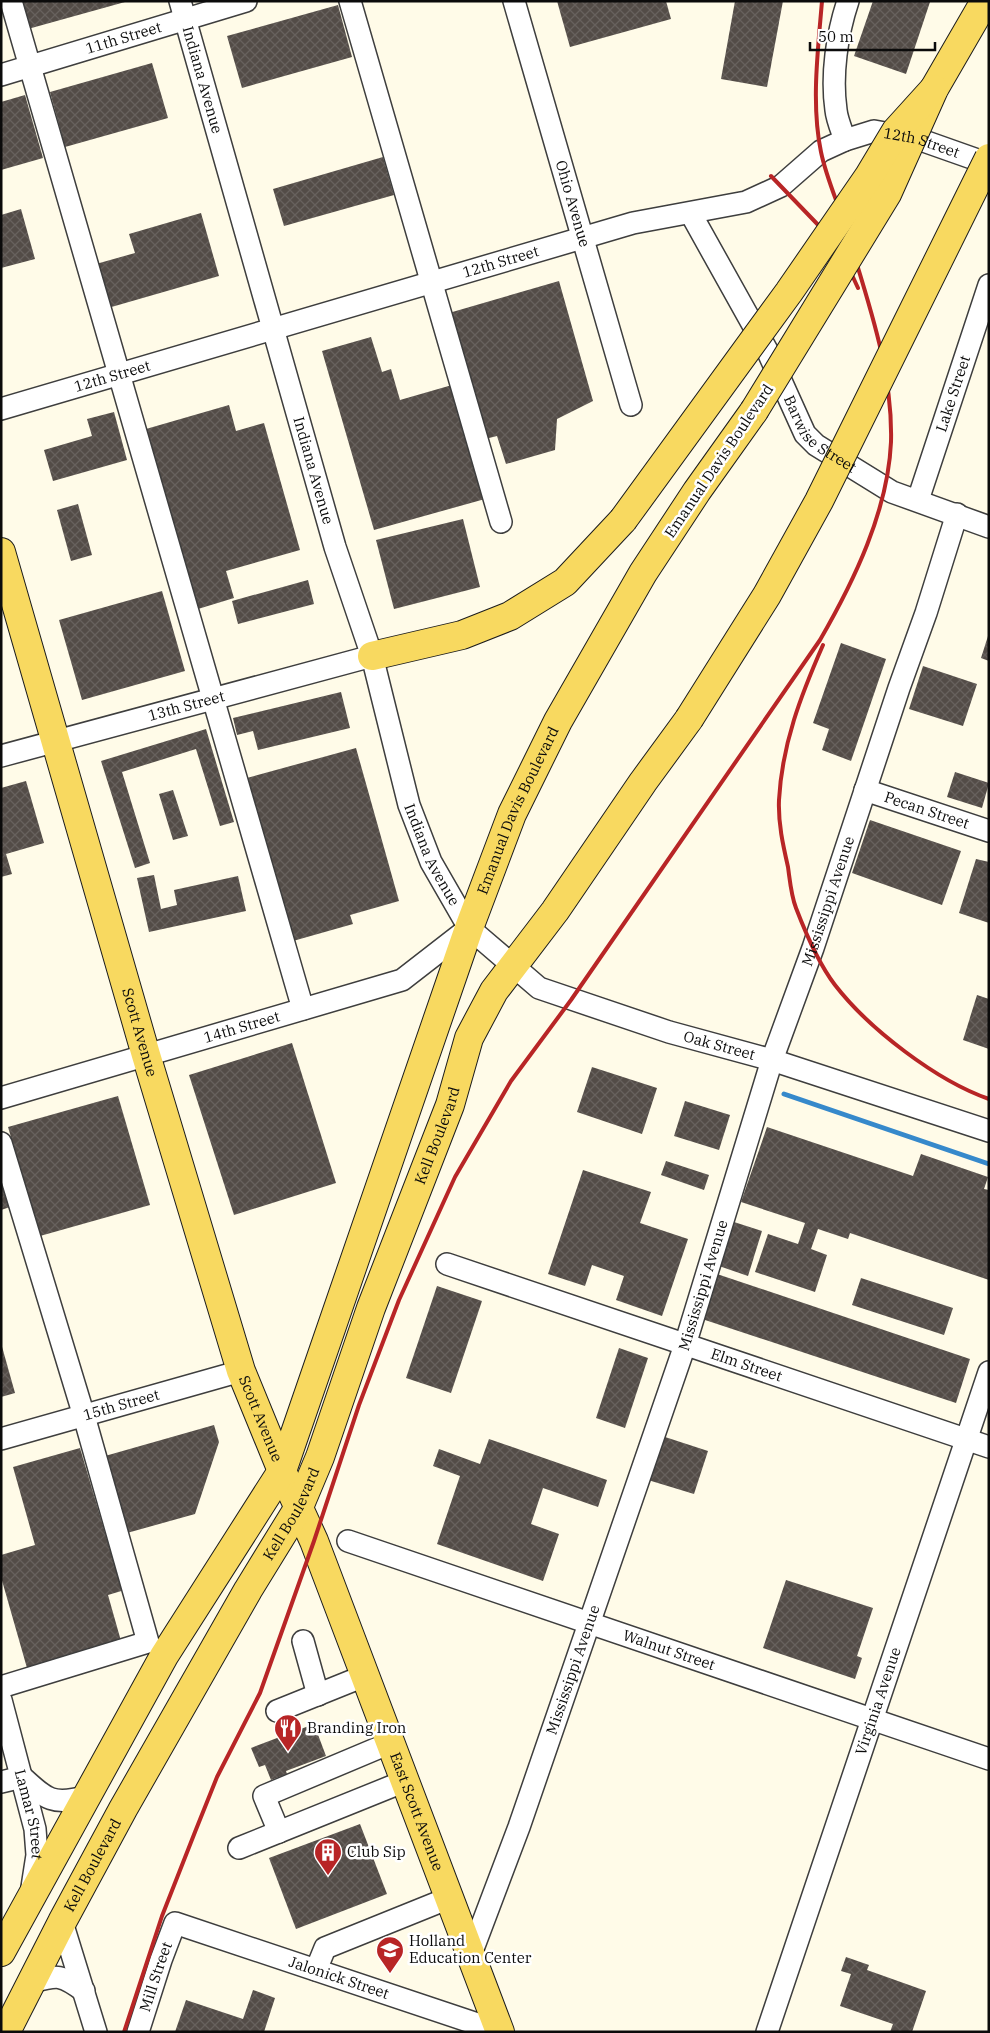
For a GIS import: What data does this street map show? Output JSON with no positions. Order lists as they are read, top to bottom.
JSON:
{
  "streets": {
    "main road": [
      "Emanual Davis Boulevard",
      "Scott Avenue",
      "Kell Boulevard",
      "East Scott Avenue"
    ],
    "street": [
      "11th Street",
      "Indiana Avenue",
      "12th Street",
      "Ohio Avenue",
      "Lake Street",
      "Barwise Street",
      "13th Street",
      "Pecan Street",
      "Mississippi Avenue",
      "14th Street",
      "Oak Street",
      "Elm Street",
      "15th Street",
      "Walnut Street",
      "Virginia Avenue",
      "Lamar Street",
      "Mill Street",
      "Jalonick Street"
    ]
  },
  "crossings": [
    ["11th Street", "Indiana Avenue"],
    ["Indiana Avenue", "12th Street"],
    ["Indiana Avenue", "Emanual Davis Boulevard"],
    ["Indiana Avenue", "13th Street"],
    ["Indiana Avenue", "14th Street"],
    ["Indiana Avenue", "Oak Street"],
    ["Indiana Avenue", "Kell Boulevard"],
    ["12th Street", "Ohio Avenue"],
    ["12th Street", "Barwise Street"],
    ["Lake Street", "Barwise Street"],
    ["Barwise Street", "Mississippi Avenue"],
    ["Emanual Davis Boulevard", "14th Street"],
    ["Emanual Davis Boulevard", "Oak Street"],
    ["Emanual Davis Boulevard", "Kell Boulevard"],
    ["13th Street", "Scott Avenue"],
    ["Pecan Street", "Mississippi Avenue"],
    ["Mississippi Avenue", "Oak Street"],
    ["Mississippi Avenue", "Elm Street"],
    ["Mississippi Avenue", "Walnut Street"],
    ["Mississippi Avenue", "East Scott Avenue"],
    ["14th Street", "Scott Avenue"],
    ["14th Street", "Oak Street"],
    ["14th Street", "Kell Boulevard"],
    ["Scott Avenue", "Kell Boulevard"],
    ["Scott Avenue", "15th Street"],
    ["Scott Avenue", "East Scott Avenue"],
    ["Oak Street", "Kell Boulevard"],
    ["Kell Boulevard", "East Scott Avenue"],
    ["Kell Boulevard", "Lamar Street"],
    ["Elm Street", "Virginia Avenue"],
    ["Walnut Street", "Virginia Avenue"],
    ["East Scott Avenue", "Jalonick Street"],
    ["Mill Street", "Jalonick Street"]
  ],
  "places": {
    "restaurant": ["Branding Iron"],
    "building": ["Club Sip"],
    "school or university": ["Holland Education Center"]
  },
  "scale_bar": "50 m"
}
